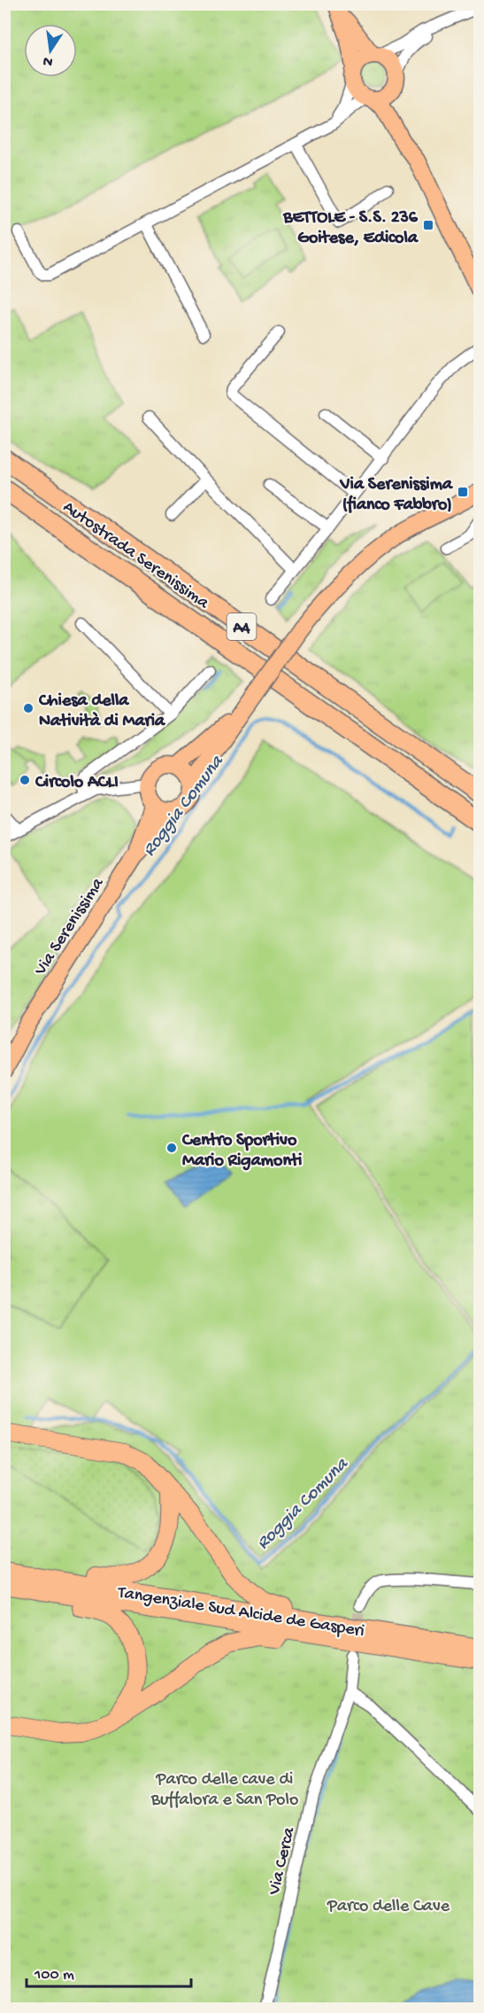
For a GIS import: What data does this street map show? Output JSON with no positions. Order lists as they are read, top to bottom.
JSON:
{
  "streets": {
    "highway": ["Autostrada Serenissima", "A4", "Tangenziale Sud Alcide de Gasperi"],
    "main road": ["Via Serenissima"],
    "street": ["Via Cerca"]
  },
  "water": ["Roggia Comuna"],
  "parks": ["Parco delle cave di Buffalora e San Polo", "Parco delle Cave"],
  "places": {
    "transit": ["BETTOLE - S.S. 236 Goitese, Edicola", "Via Serenissima (fianco Fabbro)"],
    "other": ["Chiesa della Natività di Maria", "Circolo ACLI", "Centro Sportivo Mario Rigamonti"]
  },
  "scale_bar": "100 m",
  "north": "bottom"
}
